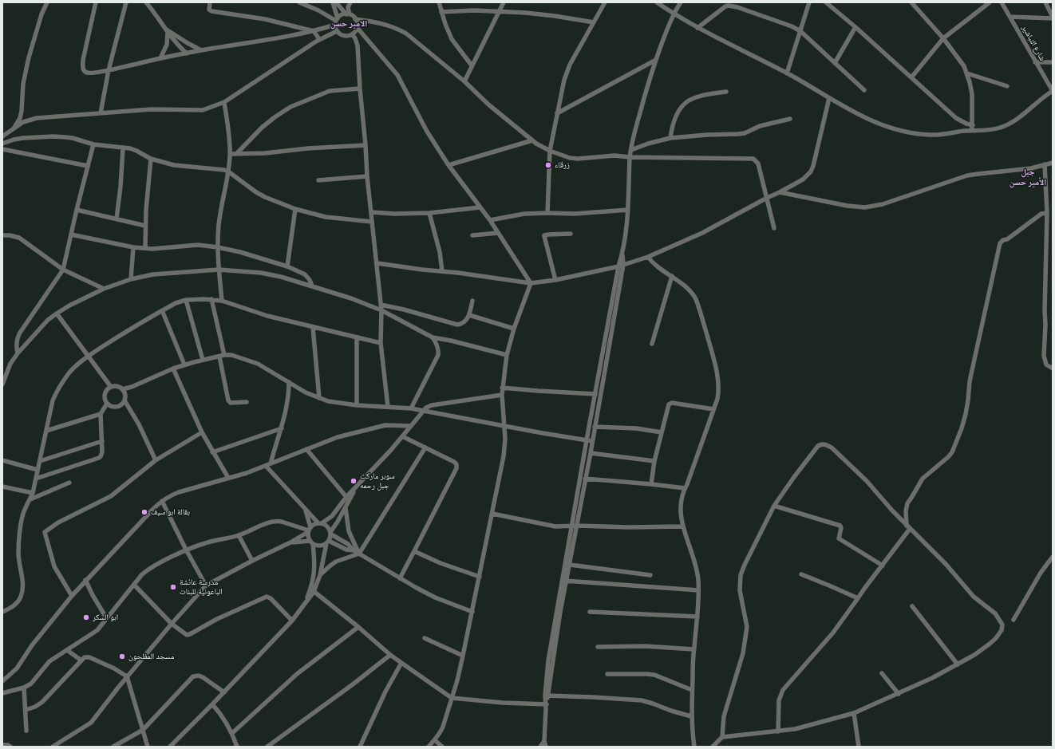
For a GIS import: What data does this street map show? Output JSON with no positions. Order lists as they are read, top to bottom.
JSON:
{
  "streets": {
    "street": ["شارع التباشير"]
  },
  "districts": ["الامير حسن", "جبل الأمير حسن"],
  "places": [
    "زرقاء",
    "سوبر ماركت جبل رحمه",
    "بقالة ابو سيف",
    "مدرسة عائشة الباعونية للبنات",
    "ابو السكر",
    "مسجد المفلحون"
  ]
}
